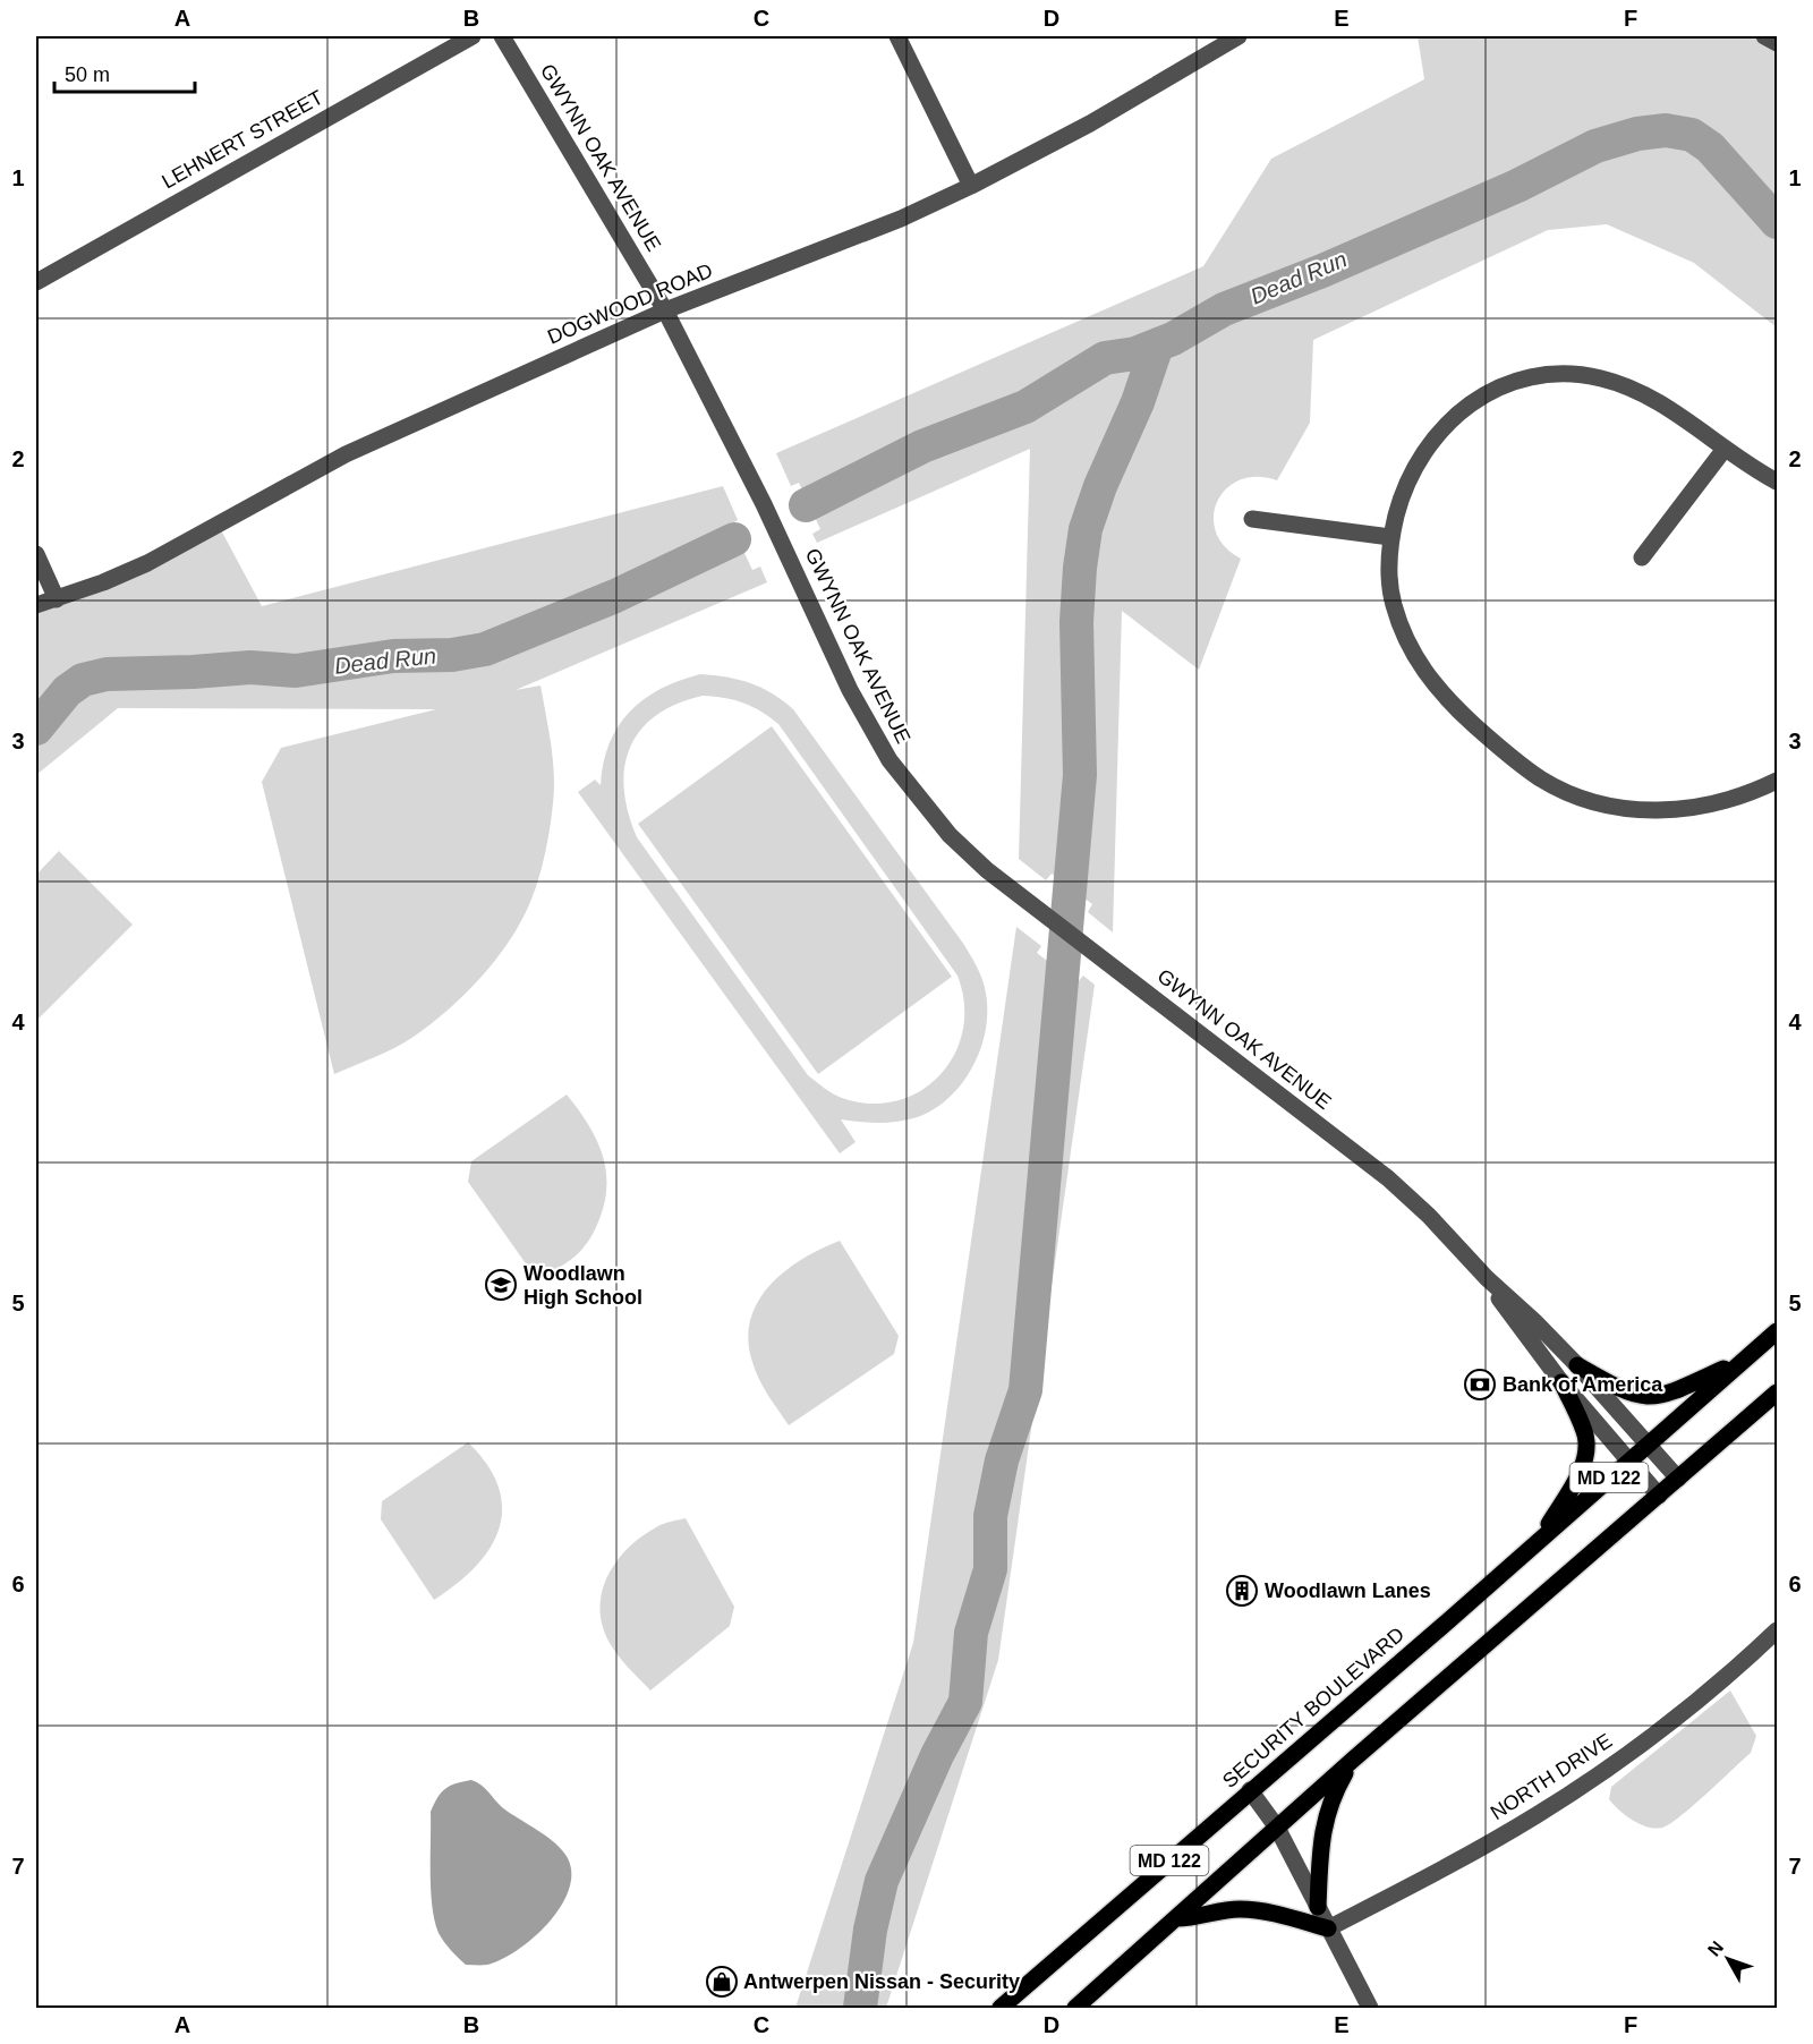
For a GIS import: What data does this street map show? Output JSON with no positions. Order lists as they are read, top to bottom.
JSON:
{
  "streets": {
    "main road": ["MD 122", "SECURITY BOULEVARD"],
    "street": [
      "LEHNERT STREET",
      "GWYNN OAK AVENUE",
      "DOGWOOD ROAD",
      "NORTH DRIVE"
    ]
  },
  "crossings": [
    ["GWYNN OAK AVENUE", "DOGWOOD ROAD"],
    ["GWYNN OAK AVENUE", "MD 122"],
    ["GWYNN OAK AVENUE", "SECURITY BOULEVARD"]
  ],
  "water": ["Dead Run"],
  "places": {
    "school or university": ["Woodlawn High School"],
    "bank": ["Bank of America"],
    "building": ["Woodlawn Lanes"],
    "shop": ["Antwerpen Nissan - Security"]
  },
  "scale_bar": "50 m",
  "north": "top left",
  "grid": {
    "columns": [
      "A",
      "B",
      "C",
      "D",
      "E",
      "F"
    ],
    "rows": [
      "1",
      "2",
      "3",
      "4",
      "5",
      "6",
      "7"
    ]
  }
}
